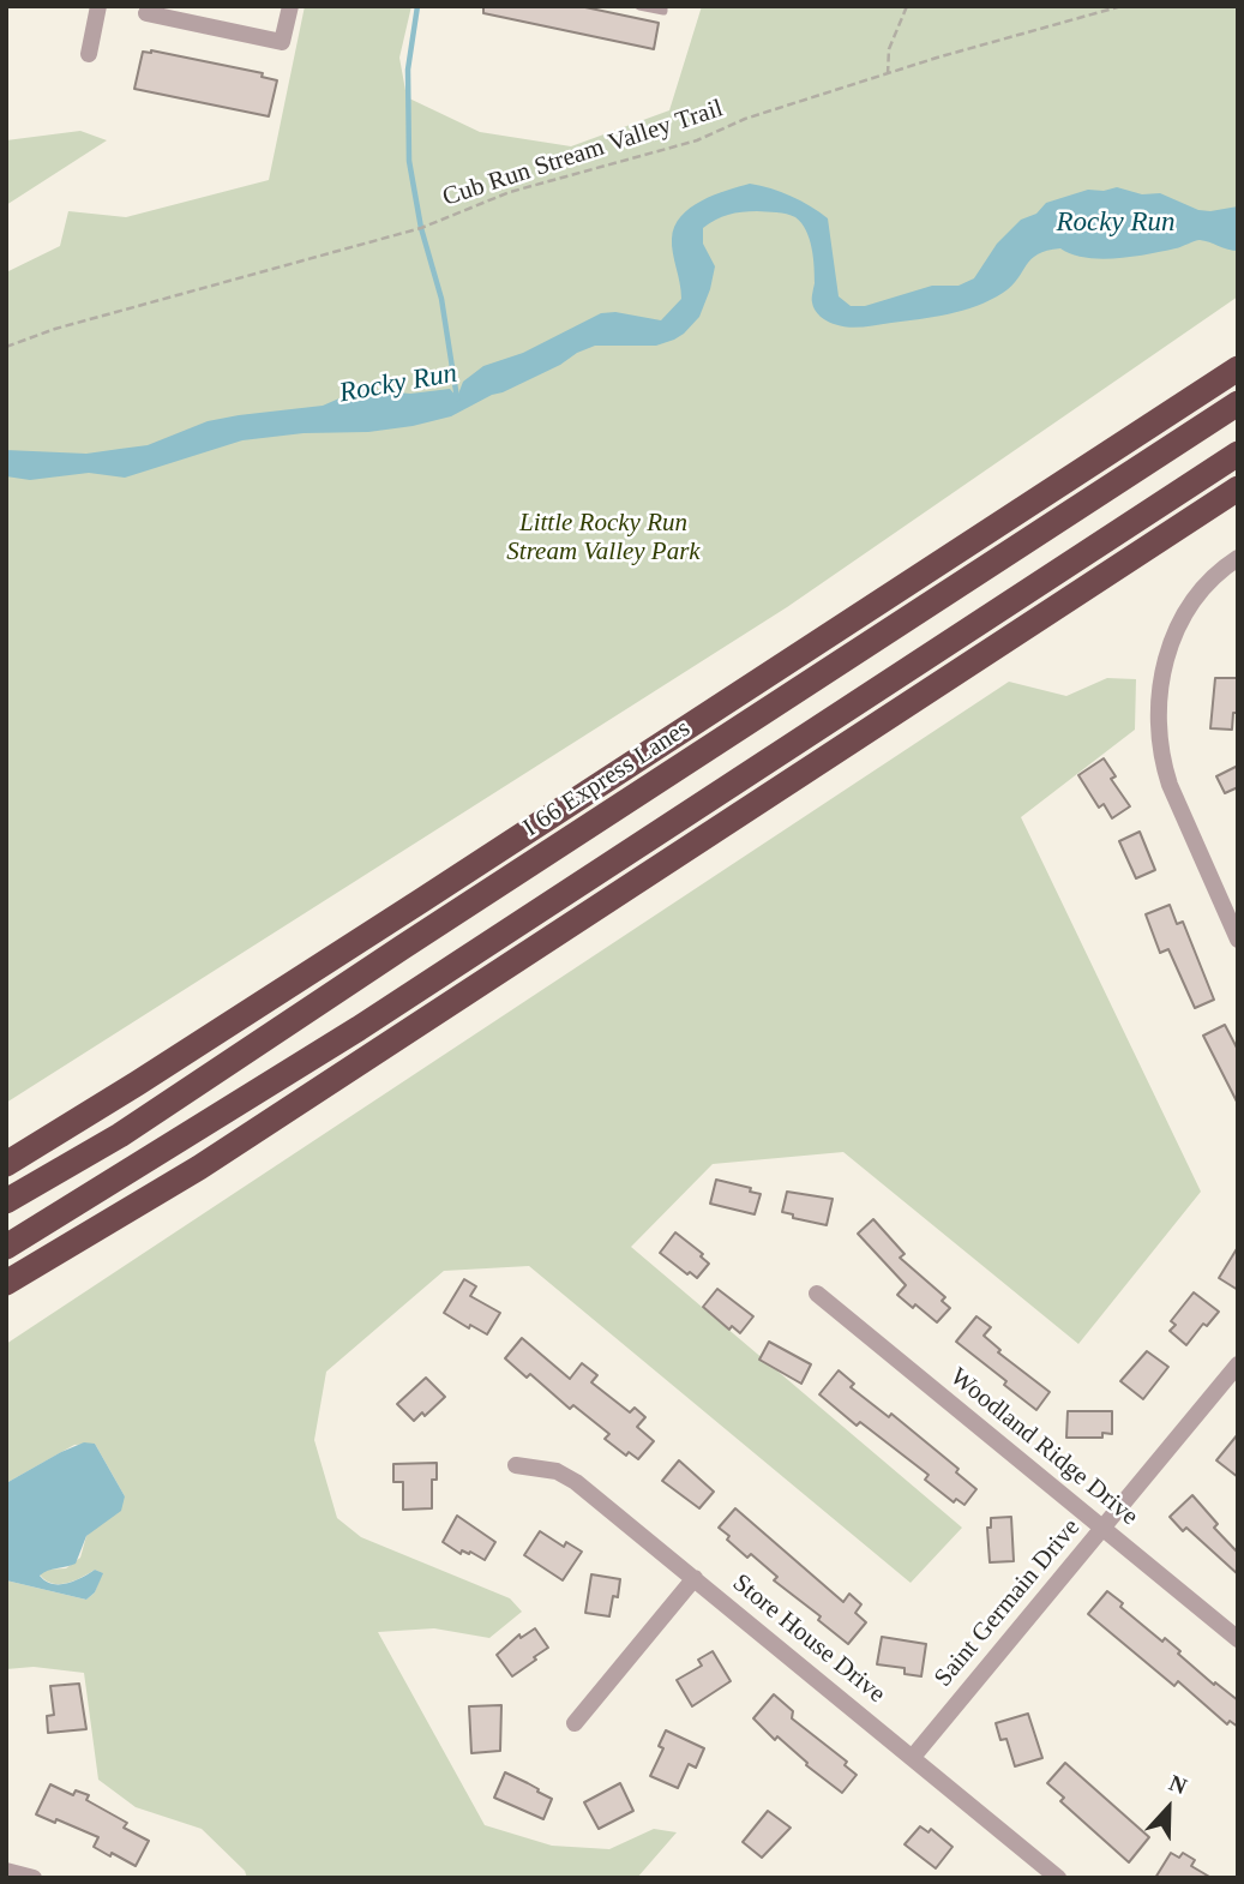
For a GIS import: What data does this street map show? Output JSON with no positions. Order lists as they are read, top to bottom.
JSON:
{
  "streets": {
    "highway": ["I 66 Express Lanes"],
    "street": ["Woodland Ridge Drive", "Saint Germain Drive", "Store House Drive"],
    "path": ["Cub Run Stream Valley Trail"]
  },
  "crossings": [
    ["Woodland Ridge Drive", "Saint Germain Drive"],
    ["Saint Germain Drive", "Store House Drive"]
  ],
  "water": ["Rocky Run"],
  "parks": ["Little Rocky Run Stream Valley Park"],
  "north": "top"
}
